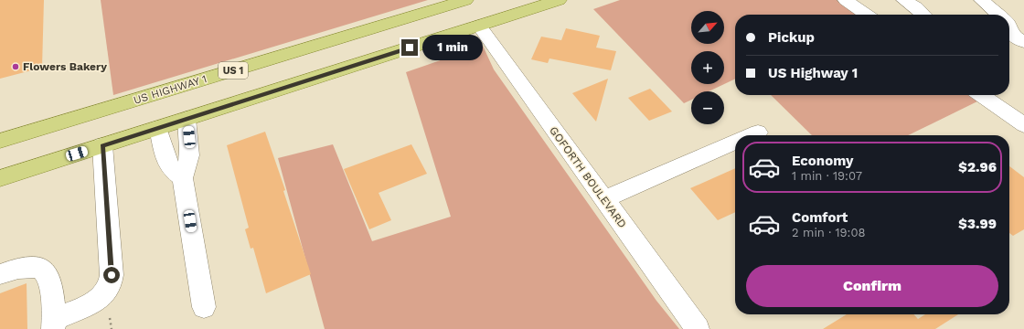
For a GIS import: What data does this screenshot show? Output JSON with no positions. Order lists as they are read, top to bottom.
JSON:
{
  "streets": {
    "main road": ["US 1", "US HIGHWAY 1"],
    "street": ["GOFORTH BOULEVARD"]
  },
  "places": ["Flowers Bakery"],
  "north": "top right",
  "page": {
    "map_buttons": ["+", "−"],
    "banner": ["Pickup", "US Highway 1"],
    "bubble": "1 min",
    "list": [
      {
        "name": "Economy",
        "note": "1 min · 19:07",
        "value": "$2.96"
      },
      {
        "name": "Comfort",
        "note": "2 min · 19:08",
        "value": "$3.99"
      }
    ],
    "buttons": "Confirm"
  }
}
